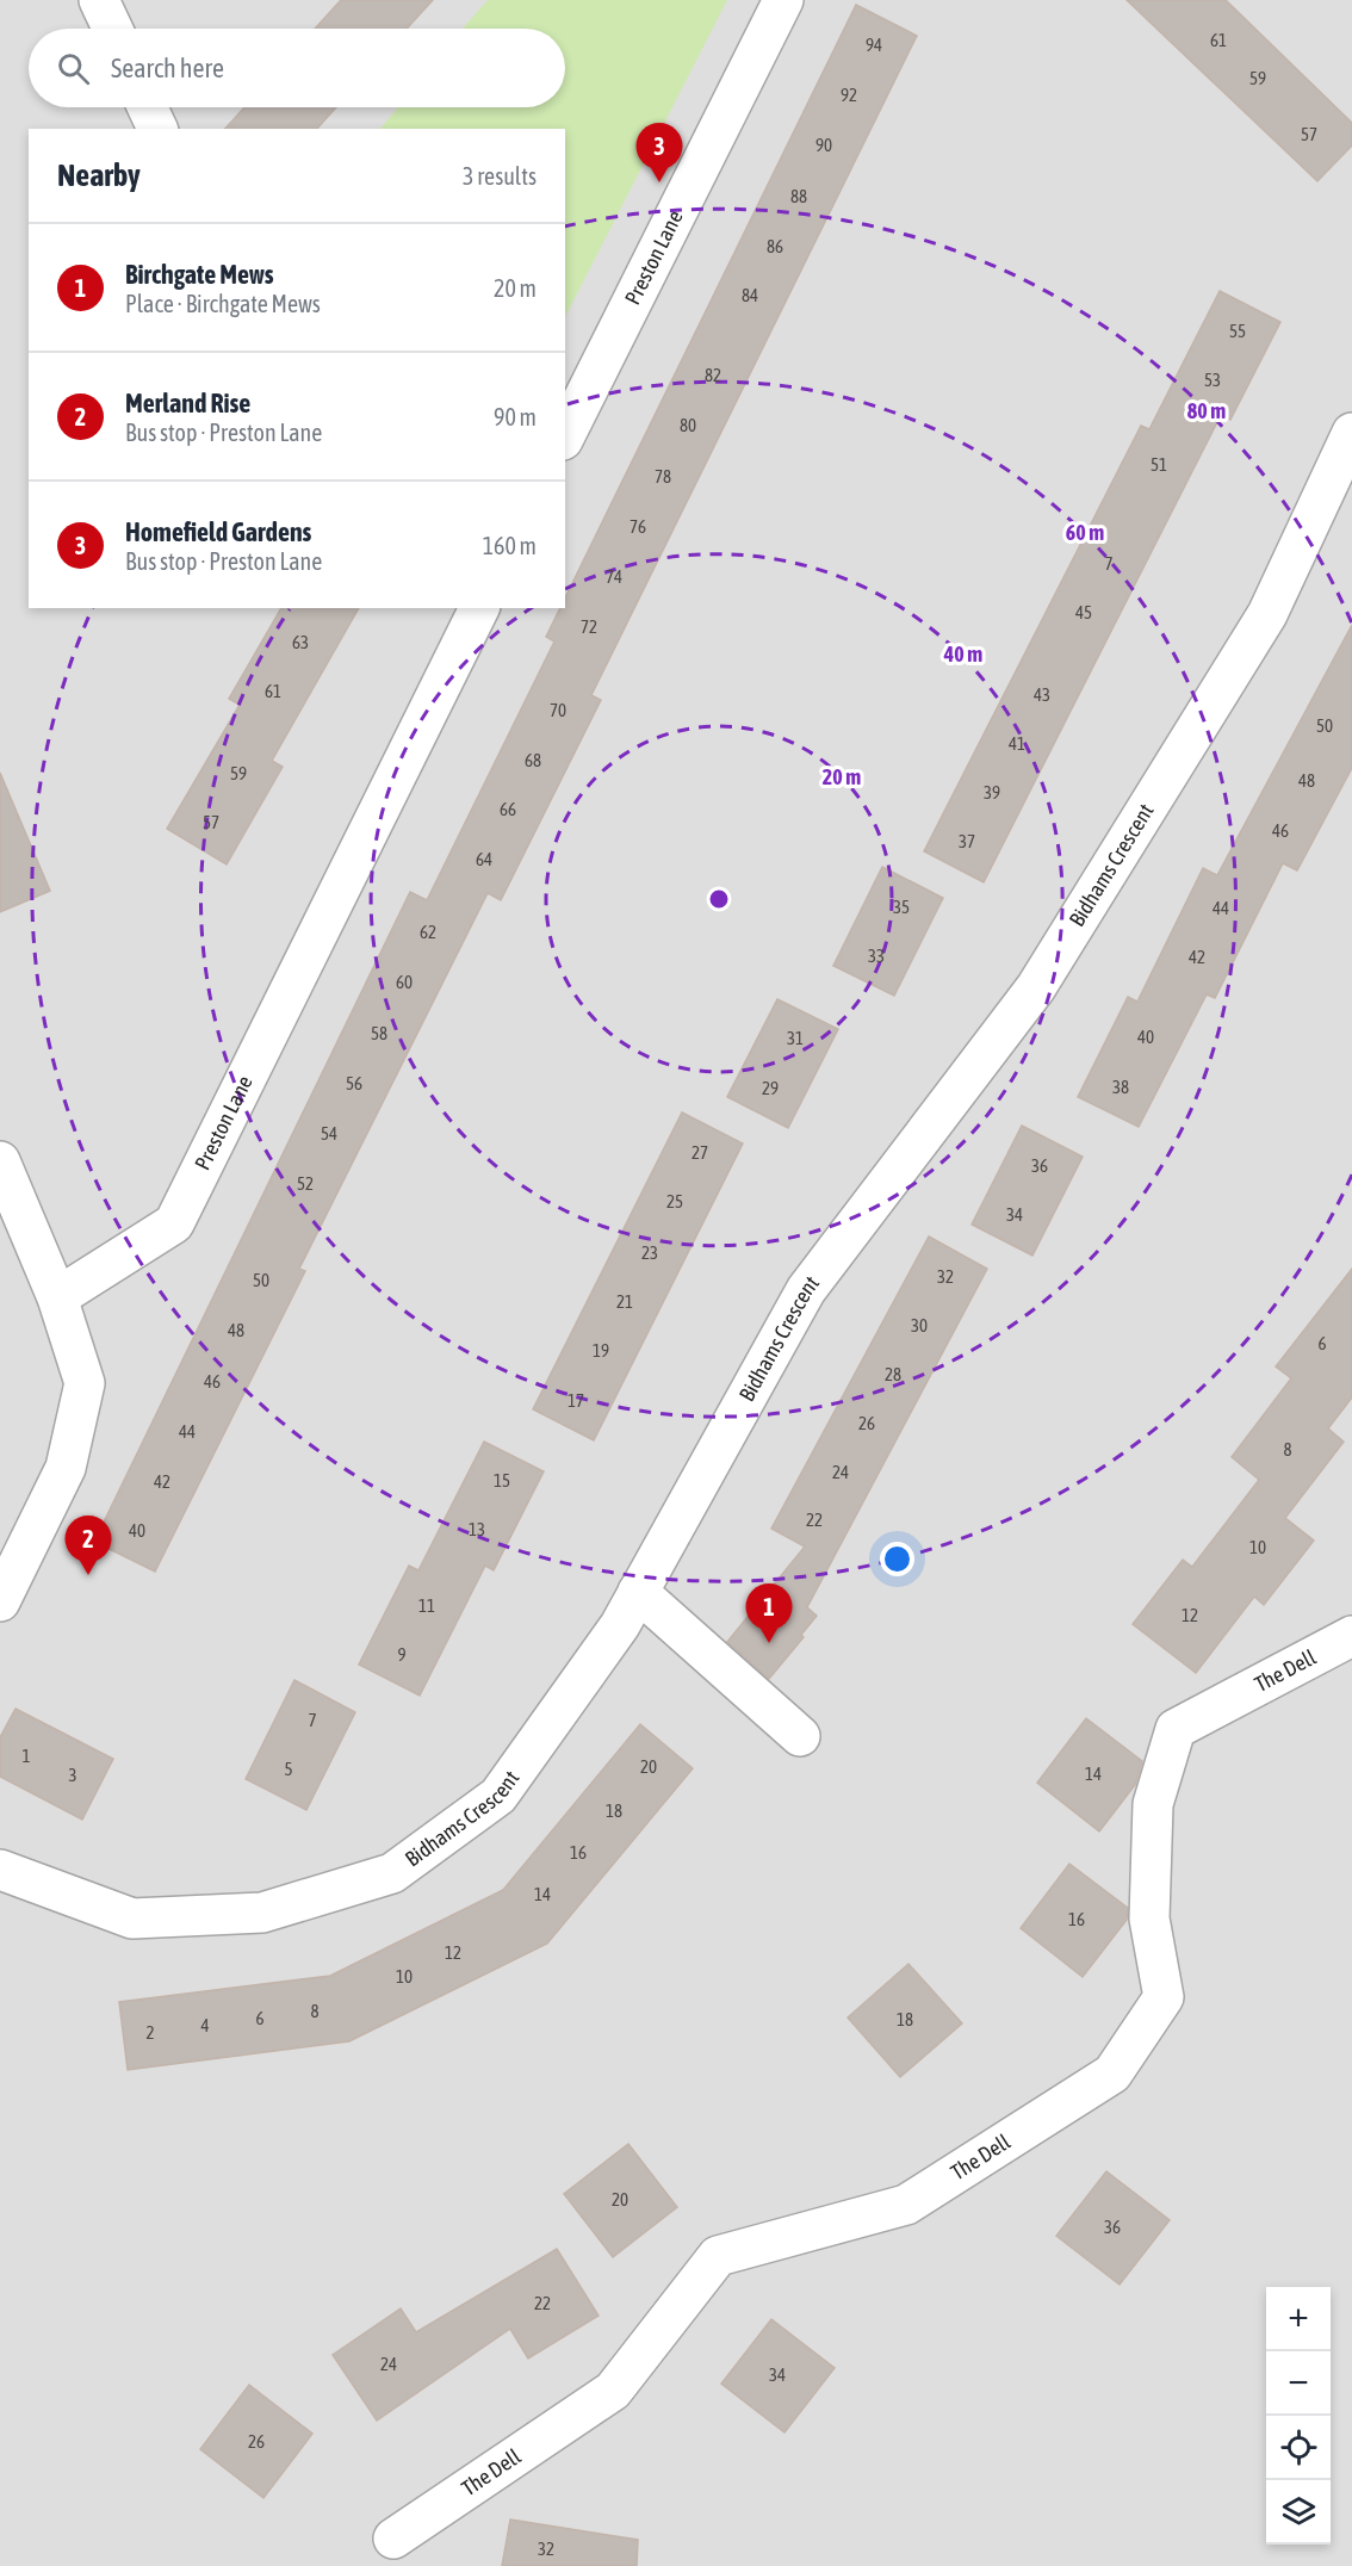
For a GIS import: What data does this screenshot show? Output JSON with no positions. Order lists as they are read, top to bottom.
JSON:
{
  "streets": {
    "street": ["Preston Lane", "Bidhams Crescent", "The Dell"]
  },
  "house_numbers": [
    "61",
    "94",
    "59",
    "92",
    "57",
    "90",
    "88",
    "86",
    "84",
    "55",
    "82",
    "53",
    "80",
    "51",
    "78",
    "76",
    "7",
    "74",
    "45",
    "72",
    "63",
    "61",
    "43",
    "70",
    "50",
    "41",
    "68",
    "59",
    "48",
    "39",
    "66",
    "57",
    "46",
    "37",
    "64",
    "35",
    "44",
    "62",
    "33",
    "42",
    "60",
    "58",
    "40",
    "31",
    "56",
    "38",
    "29",
    "54",
    "27",
    "36",
    "52",
    "25",
    "34",
    "23",
    "32",
    "50",
    "21",
    "30",
    "48",
    "6",
    "19",
    "28",
    "46",
    "17",
    "26",
    "44",
    "8",
    "24",
    "15",
    "42",
    "22",
    "13",
    "40",
    "10",
    "11",
    "12",
    "9",
    "7",
    "1",
    "20",
    "5",
    "14",
    "3",
    "18",
    "16",
    "14",
    "16",
    "12",
    "10",
    "8",
    "6",
    "18",
    "4",
    "2",
    "20",
    "36",
    "22",
    "24",
    "34",
    "26",
    "32"
  ],
  "page": {
    "search": "Search here",
    "pins": ["3", "2", "1"],
    "heading": ["Nearby", "3 results"],
    "list": [
      {
        "mark": "1",
        "name": "Birchgate Mews",
        "note": "Place · Birchgate Mews",
        "value": "20 m"
      },
      {
        "mark": "2",
        "name": "Merland Rise",
        "note": "Bus stop · Preston Lane",
        "value": "90 m"
      },
      {
        "mark": "3",
        "name": "Homefield Gardens",
        "note": "Bus stop · Preston Lane",
        "value": "160 m"
      }
    ],
    "map_buttons": ["+", "−"]
  },
  "rings": [
    "80 m",
    "60 m",
    "40 m",
    "20 m"
  ]
}
